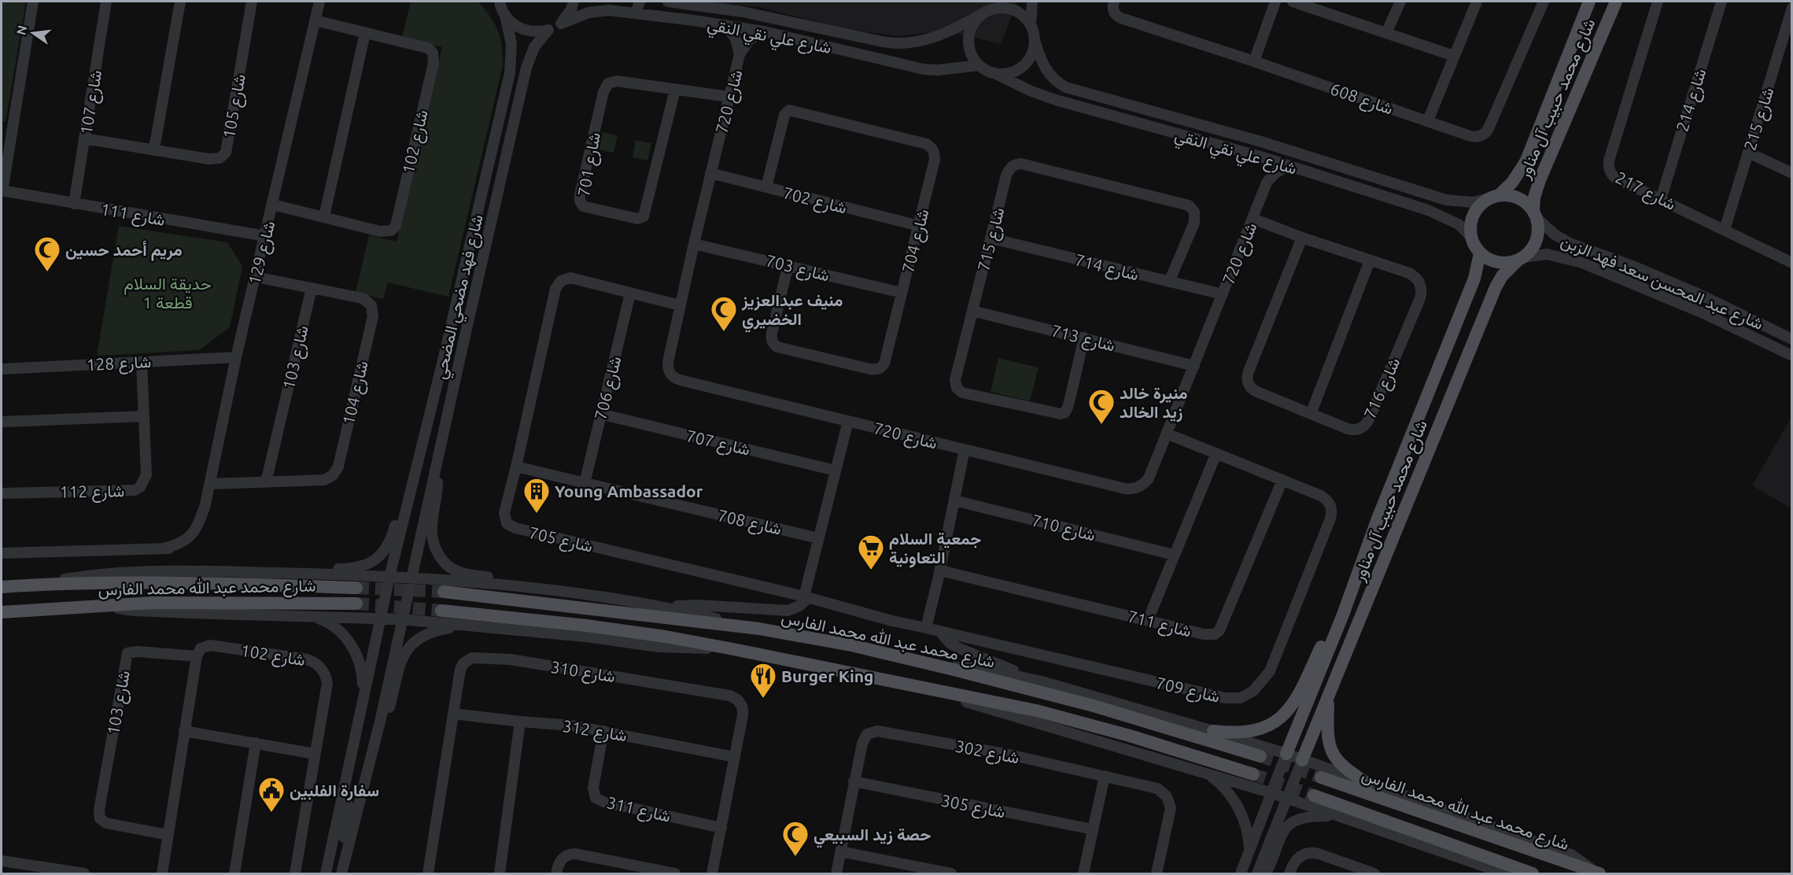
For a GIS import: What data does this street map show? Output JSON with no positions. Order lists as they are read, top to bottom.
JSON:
{
  "streets": {
    "main road": ["شارع محمد حبيب آل مناور", "شارع محمد عبد الله محمد الفارس"],
    "street": [
      "شارع علي نقي النقي",
      "شارع 608",
      "شارع 214",
      "شارع 720",
      "شارع 107",
      "شارع 105",
      "شارع 215",
      "شارع 102",
      "شارع 701",
      "شارع 217",
      "شارع 702",
      "شارع 111",
      "شارع 715",
      "شارع 704",
      "شارع 129",
      "شارع 714",
      "شارع 703",
      "شارع عبد المحسن سعد فهد الزبن",
      "شارع فهد مضحي المضحي",
      "شارع 713",
      "شارع 103",
      "شارع 128",
      "شارع 706",
      "شارع 716",
      "شارع 104",
      "شارع 707",
      "شارع 112",
      "شارع 708",
      "شارع 710",
      "شارع 705",
      "شارع 711",
      "شارع 310",
      "شارع 709",
      "شارع 312",
      "شارع 302",
      "شارع 305",
      "شارع 311"
    ]
  },
  "crossings": [
    ["شارع علي نقي النقي", "شارع محمد حبيب آل مناور"],
    ["شارع علي نقي النقي", "شارع 720"],
    ["شارع علي نقي النقي", "شارع عبد المحسن سعد فهد الزبن"],
    ["شارع علي نقي النقي", "شارع فهد مضحي المضحي"],
    ["شارع محمد حبيب آل مناور", "شارع عبد المحسن سعد فهد الزبن"],
    ["شارع 214", "شارع 217"],
    ["شارع 720", "شارع 701"],
    ["شارع 720", "شارع 702"],
    ["شارع 720", "شارع 714"],
    ["شارع 720", "شارع 703"],
    ["شارع 720", "شارع 713"],
    ["شارع 720", "شارع 716"],
    ["شارع 720", "شارع 705"],
    ["شارع 720", "شارع 709"],
    ["شارع 107", "شارع 105"],
    ["شارع 107", "شارع 111"],
    ["شارع 215", "شارع 217"],
    ["شارع 102", "شارع 129"],
    ["شارع 102", "شارع 103"],
    ["شارع 702", "شارع 704"],
    ["شارع 111", "شارع 129"],
    ["شارع 715", "شارع 714"],
    ["شارع 715", "شارع 713"],
    ["شارع 704", "شارع 703"],
    ["شارع 129", "شارع 128"],
    ["شارع 129", "شارع 104"],
    ["شارع 103", "شارع 104"],
    ["شارع 128", "شارع 112"],
    ["شارع 706", "شارع 707"],
    ["شارع 706", "شارع 708"],
    ["شارع 706", "شارع 705"],
    ["شارع 708", "شارع 705"],
    ["شارع 705", "شارع 709"],
    ["شارع 711", "شارع 709"],
    ["شارع 310", "شارع 312"],
    ["شارع 310", "شارع 311"],
    ["شارع 312", "شارع 311"],
    ["شارع 302", "شارع 305"]
  ],
  "parks": ["حديقة السلام قطعة 1"],
  "places": {
    "mosque": [
      "مريم أحمد حسين",
      "منيف عبدالعزيز الخضيري",
      "منيرة خالد زيد الخالد",
      "حصة زيد السبيعي"
    ],
    "building": ["Young Ambassador"],
    "supermarket": ["جمعية السلام التعاونية"],
    "restaurant": ["Burger King"],
    "public building": ["سفارة الفلبين"]
  },
  "north": "left"
}
